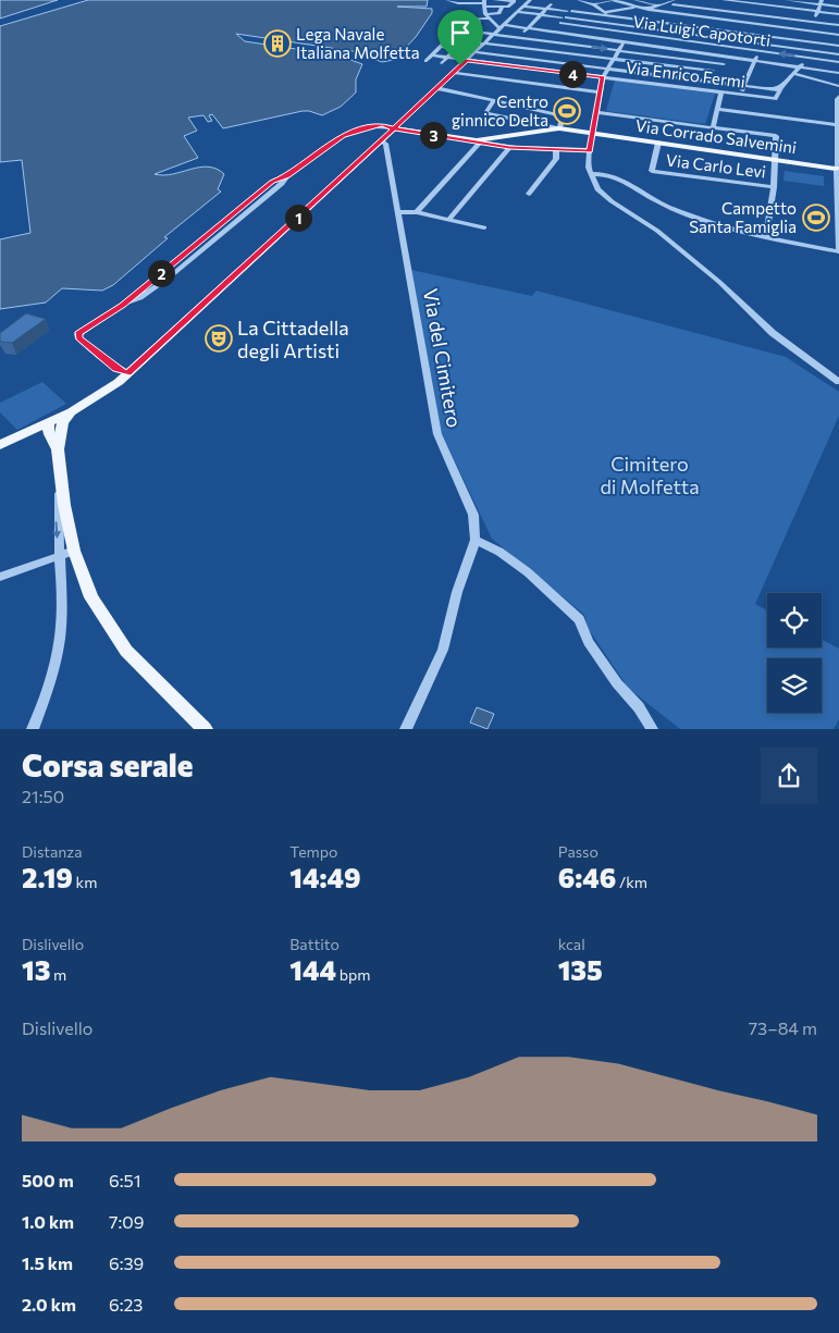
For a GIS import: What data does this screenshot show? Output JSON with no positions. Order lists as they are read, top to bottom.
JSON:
{
  "streets": {
    "main road": ["Via Corrado Salvemini"],
    "street": [
      "Via Luigi Capotorti",
      "Via Enrico Fermi",
      "Via Carlo Levi",
      "Via del Cimitero"
    ]
  },
  "crossings": [
    ["Via Corrado Salvemini", "Via Carlo Levi"]
  ],
  "parks": ["Cimitero di Molfetta"],
  "places": {
    "building": ["Lega Navale Italiana Molfetta"],
    "sports": ["Centro ginnico Delta", "Campetto Santa Famiglia"],
    "theatre": ["La Cittadella degli Artisti"]
  },
  "page": {
    "pins": [
      "4",
      "3",
      "1",
      "2"
    ],
    "heading": ["Corsa serale", "21:50"],
    "stats": [
      ["Distanza", "2.19 km"],
      ["Tempo", "14:49"],
      ["Passo", "6:46 /km"],
      ["Dislivello", "13 m"],
      ["Battito", "144 bpm"],
      ["kcal", "135"]
    ],
    "chart": ["Dislivello", "73–84 m"],
    "list": [
      {
        "name": "500 m",
        "note": "6:51"
      },
      {
        "name": "1.0 km",
        "note": "7:09"
      },
      {
        "name": "1.5 km",
        "note": "6:39"
      },
      {
        "name": "2.0 km",
        "note": "6:23"
      }
    ]
  }
}
